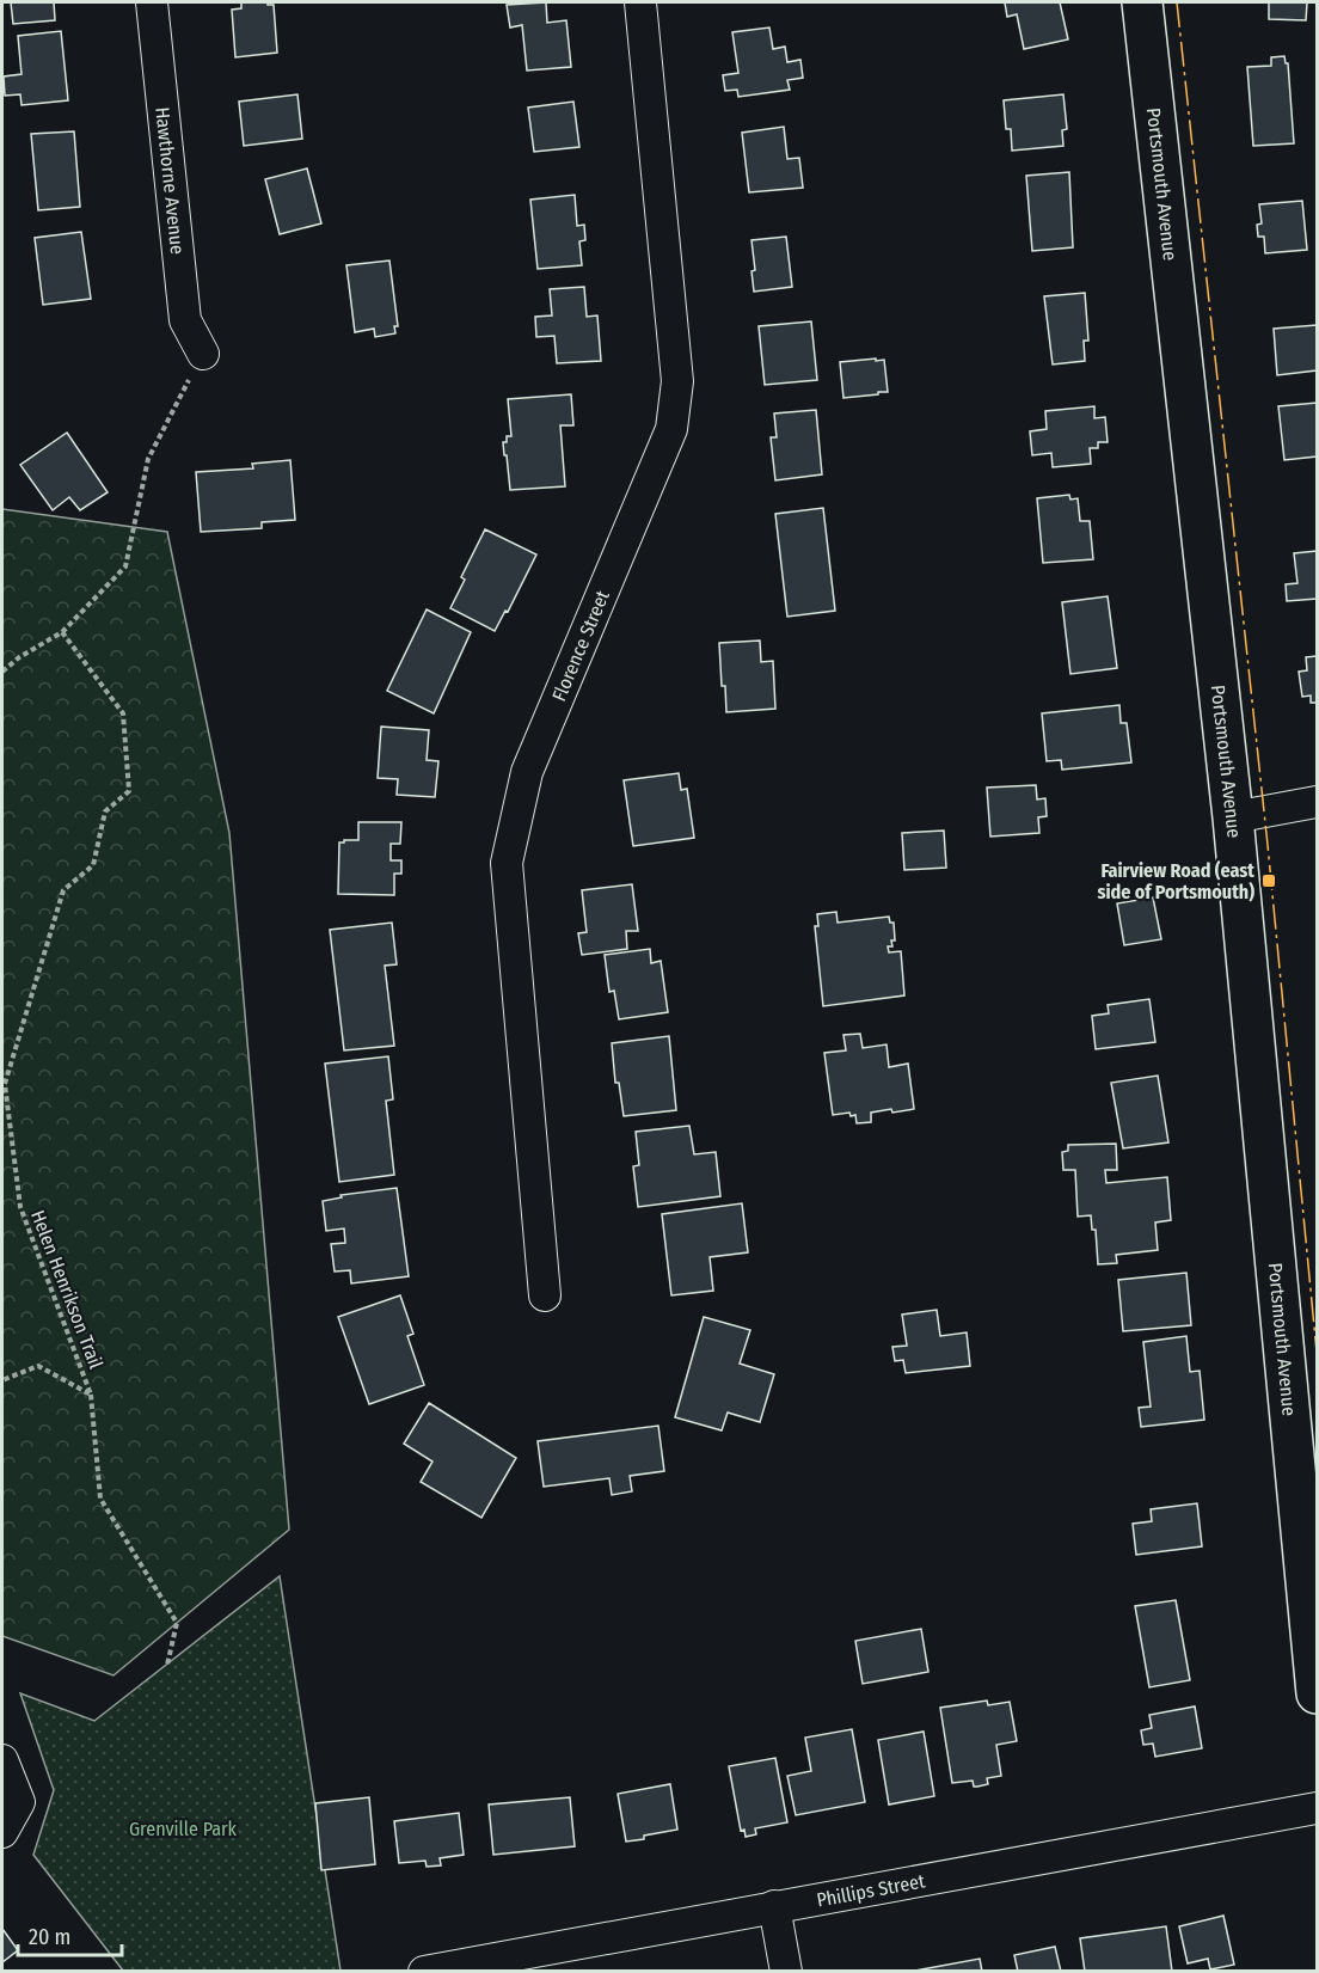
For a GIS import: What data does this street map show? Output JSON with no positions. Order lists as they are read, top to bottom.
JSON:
{
  "streets": {
    "main road": ["Portsmouth Avenue"],
    "street": ["Hawthorne Avenue", "Florence Street", "Phillips Street"],
    "path": ["Helen Henrikson Trail"]
  },
  "parks": ["Grenville Park"],
  "places": {
    "transit": ["Fairview Road (east side of Portsmouth)"]
  },
  "scale_bar": "20 m"
}
